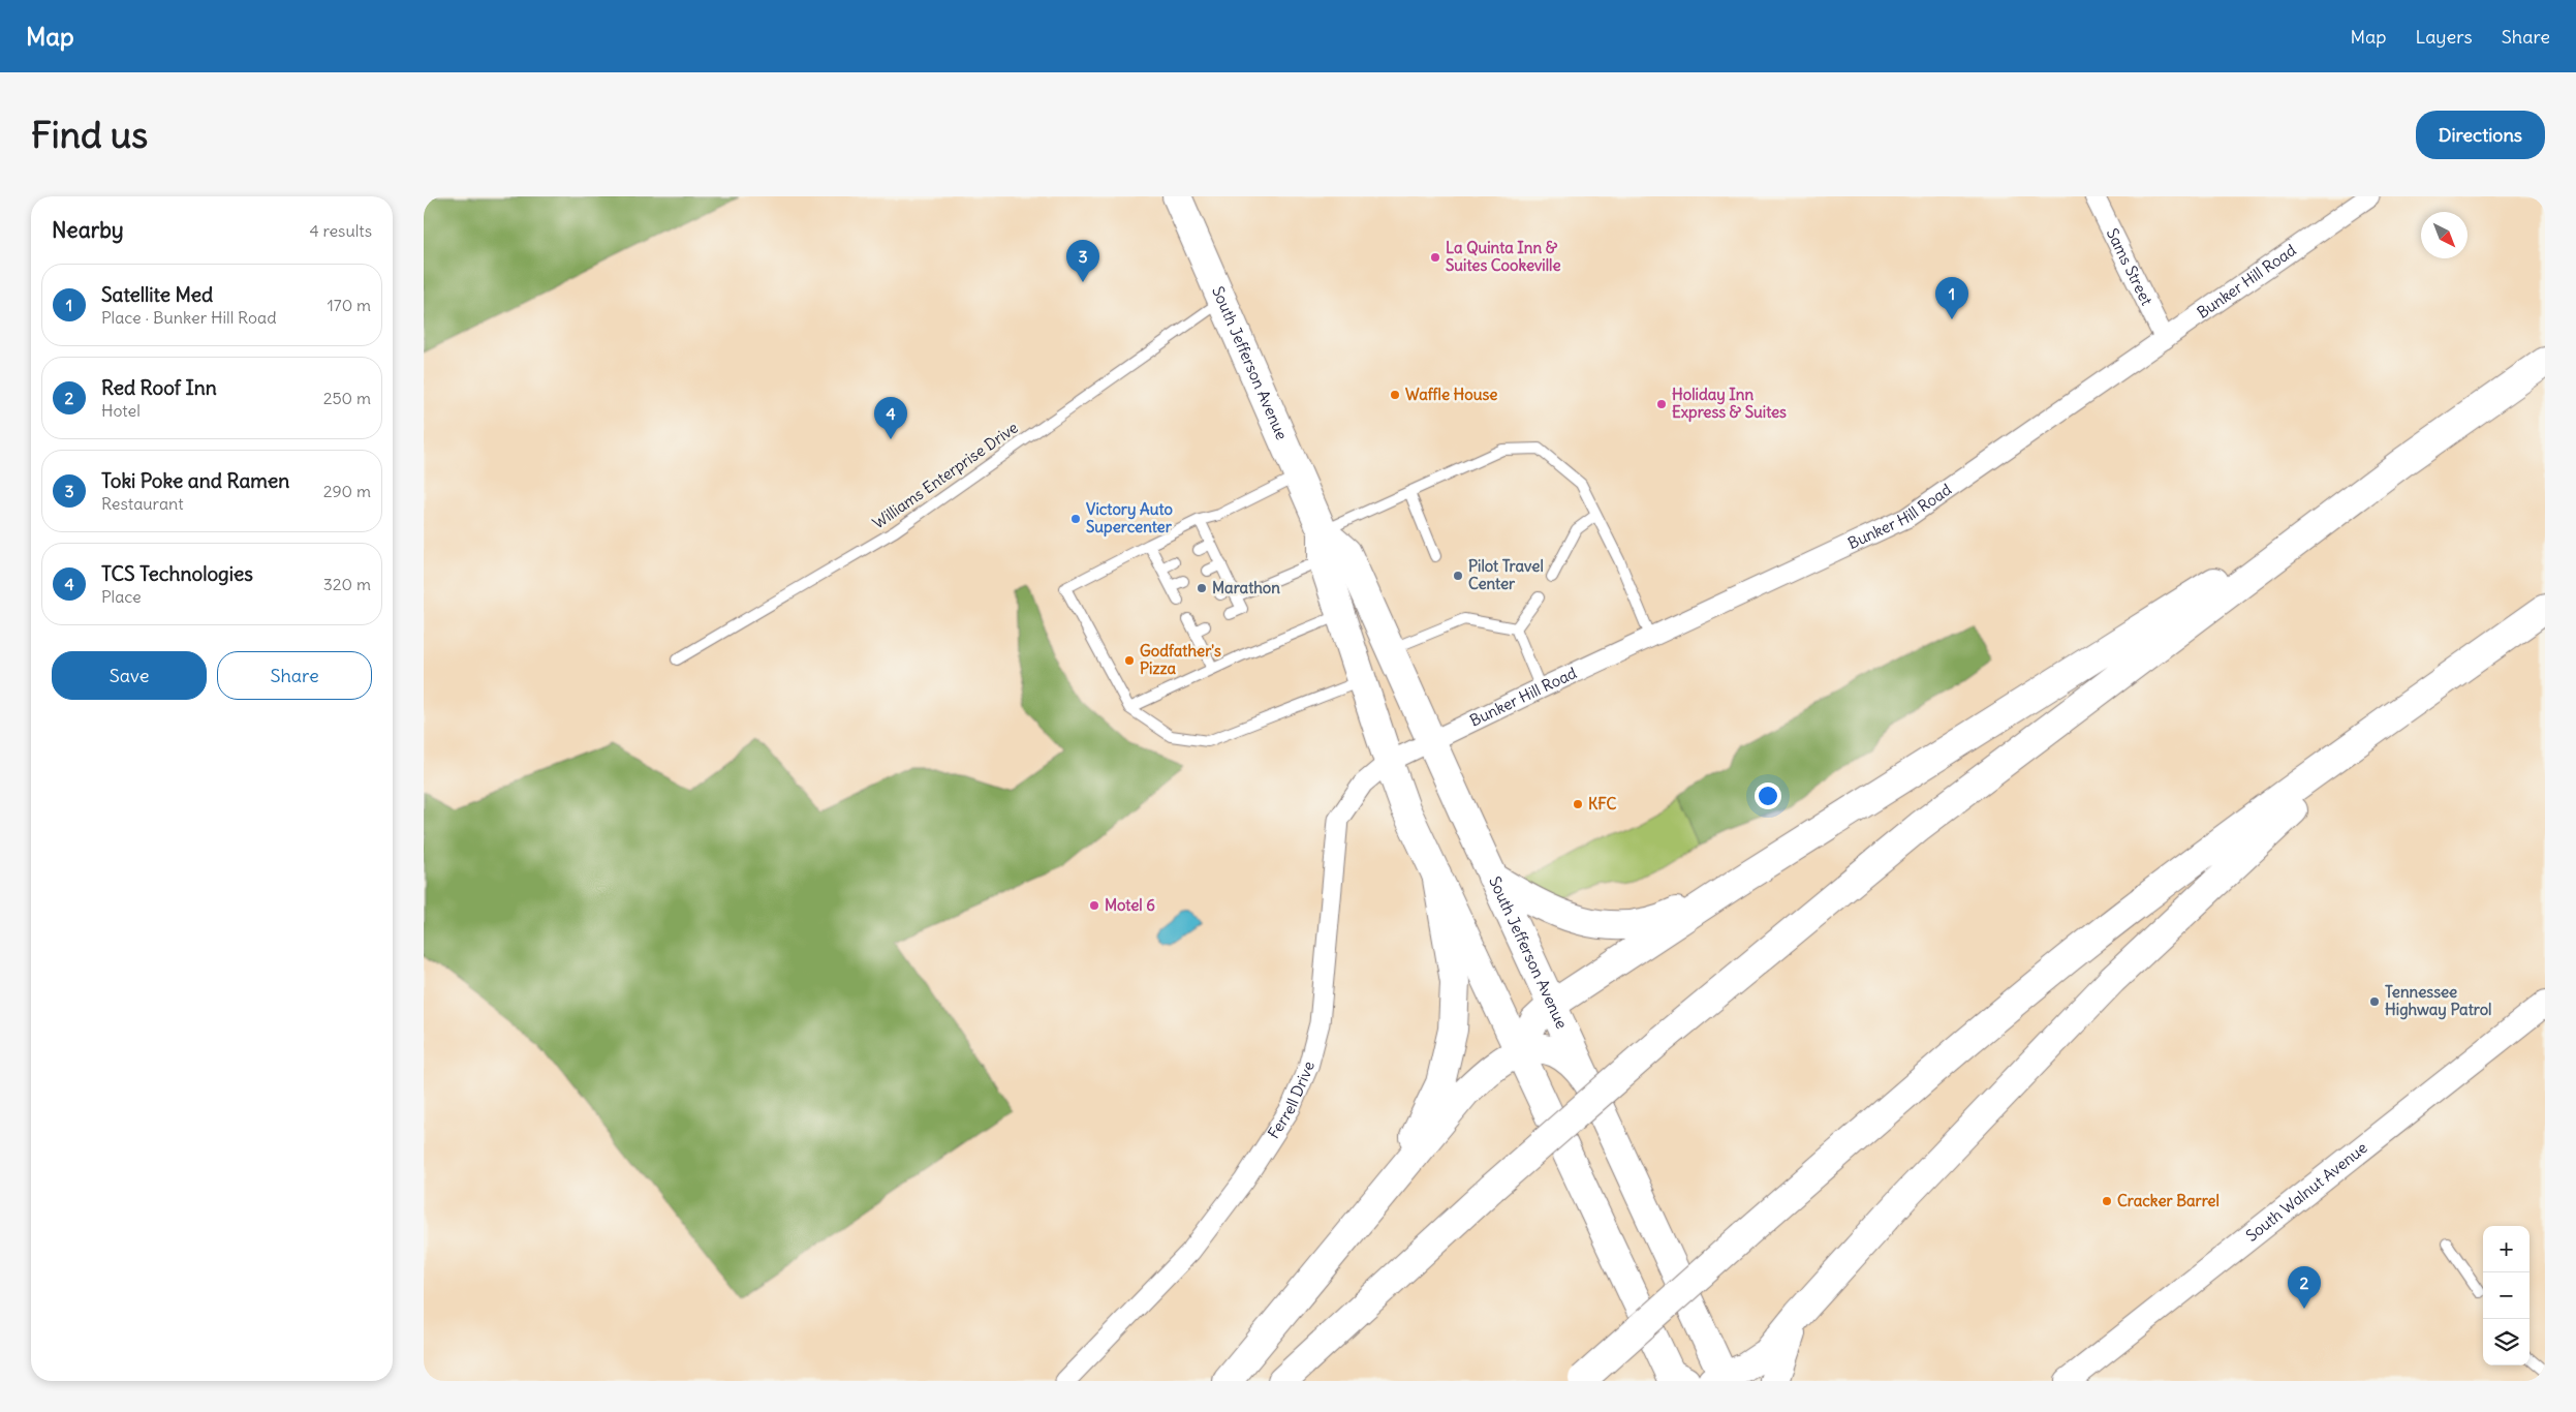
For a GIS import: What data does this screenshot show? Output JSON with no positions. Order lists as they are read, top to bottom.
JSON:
{
  "streets": {
    "main road": ["South Jefferson Avenue"],
    "street": [
      "Sams Street",
      "Bunker Hill Road",
      "Ferrell Drive",
      "South Walnut Avenue"
    ],
    "lane": ["Williams Enterprise Drive"]
  },
  "crossings": [
    ["Sams Street", "Bunker Hill Road"],
    ["Bunker Hill Road", "South Jefferson Avenue"],
    ["Bunker Hill Road", "Ferrell Drive"],
    ["South Jefferson Avenue", "Williams Enterprise Drive"],
    ["South Jefferson Avenue", "Ferrell Drive"]
  ],
  "places": [
    "La Quinta Inn & Suites Cookeville",
    "Waffle House",
    "Holiday Inn Express & Suites",
    "Victory Auto Supercenter",
    "Pilot Travel Center",
    "Marathon",
    "Godfather's Pizza",
    "KFC",
    "Motel 6",
    "Tennessee Highway Patrol",
    "Cracker Barrel"
  ],
  "north": "bottom right",
  "page": {
    "header": "Map",
    "nav": ["Map", "Layers", "Share"],
    "buttons": [
      "Directions",
      ["Save", "Share"]
    ],
    "title": "Find us",
    "heading": ["Nearby", "4 results"],
    "pins": [
      "3",
      "1",
      "4",
      "2"
    ],
    "list": [
      {
        "mark": "1",
        "name": "Satellite Med",
        "note": "Place · Bunker Hill Road",
        "value": "170 m"
      },
      {
        "mark": "2",
        "name": "Red Roof Inn",
        "note": "Hotel",
        "value": "250 m"
      },
      {
        "mark": "3",
        "name": "Toki Poke and Ramen",
        "note": "Restaurant",
        "value": "290 m"
      },
      {
        "mark": "4",
        "name": "TCS Technologies",
        "note": "Place",
        "value": "320 m"
      }
    ],
    "map_buttons": ["+", "−"]
  }
}
